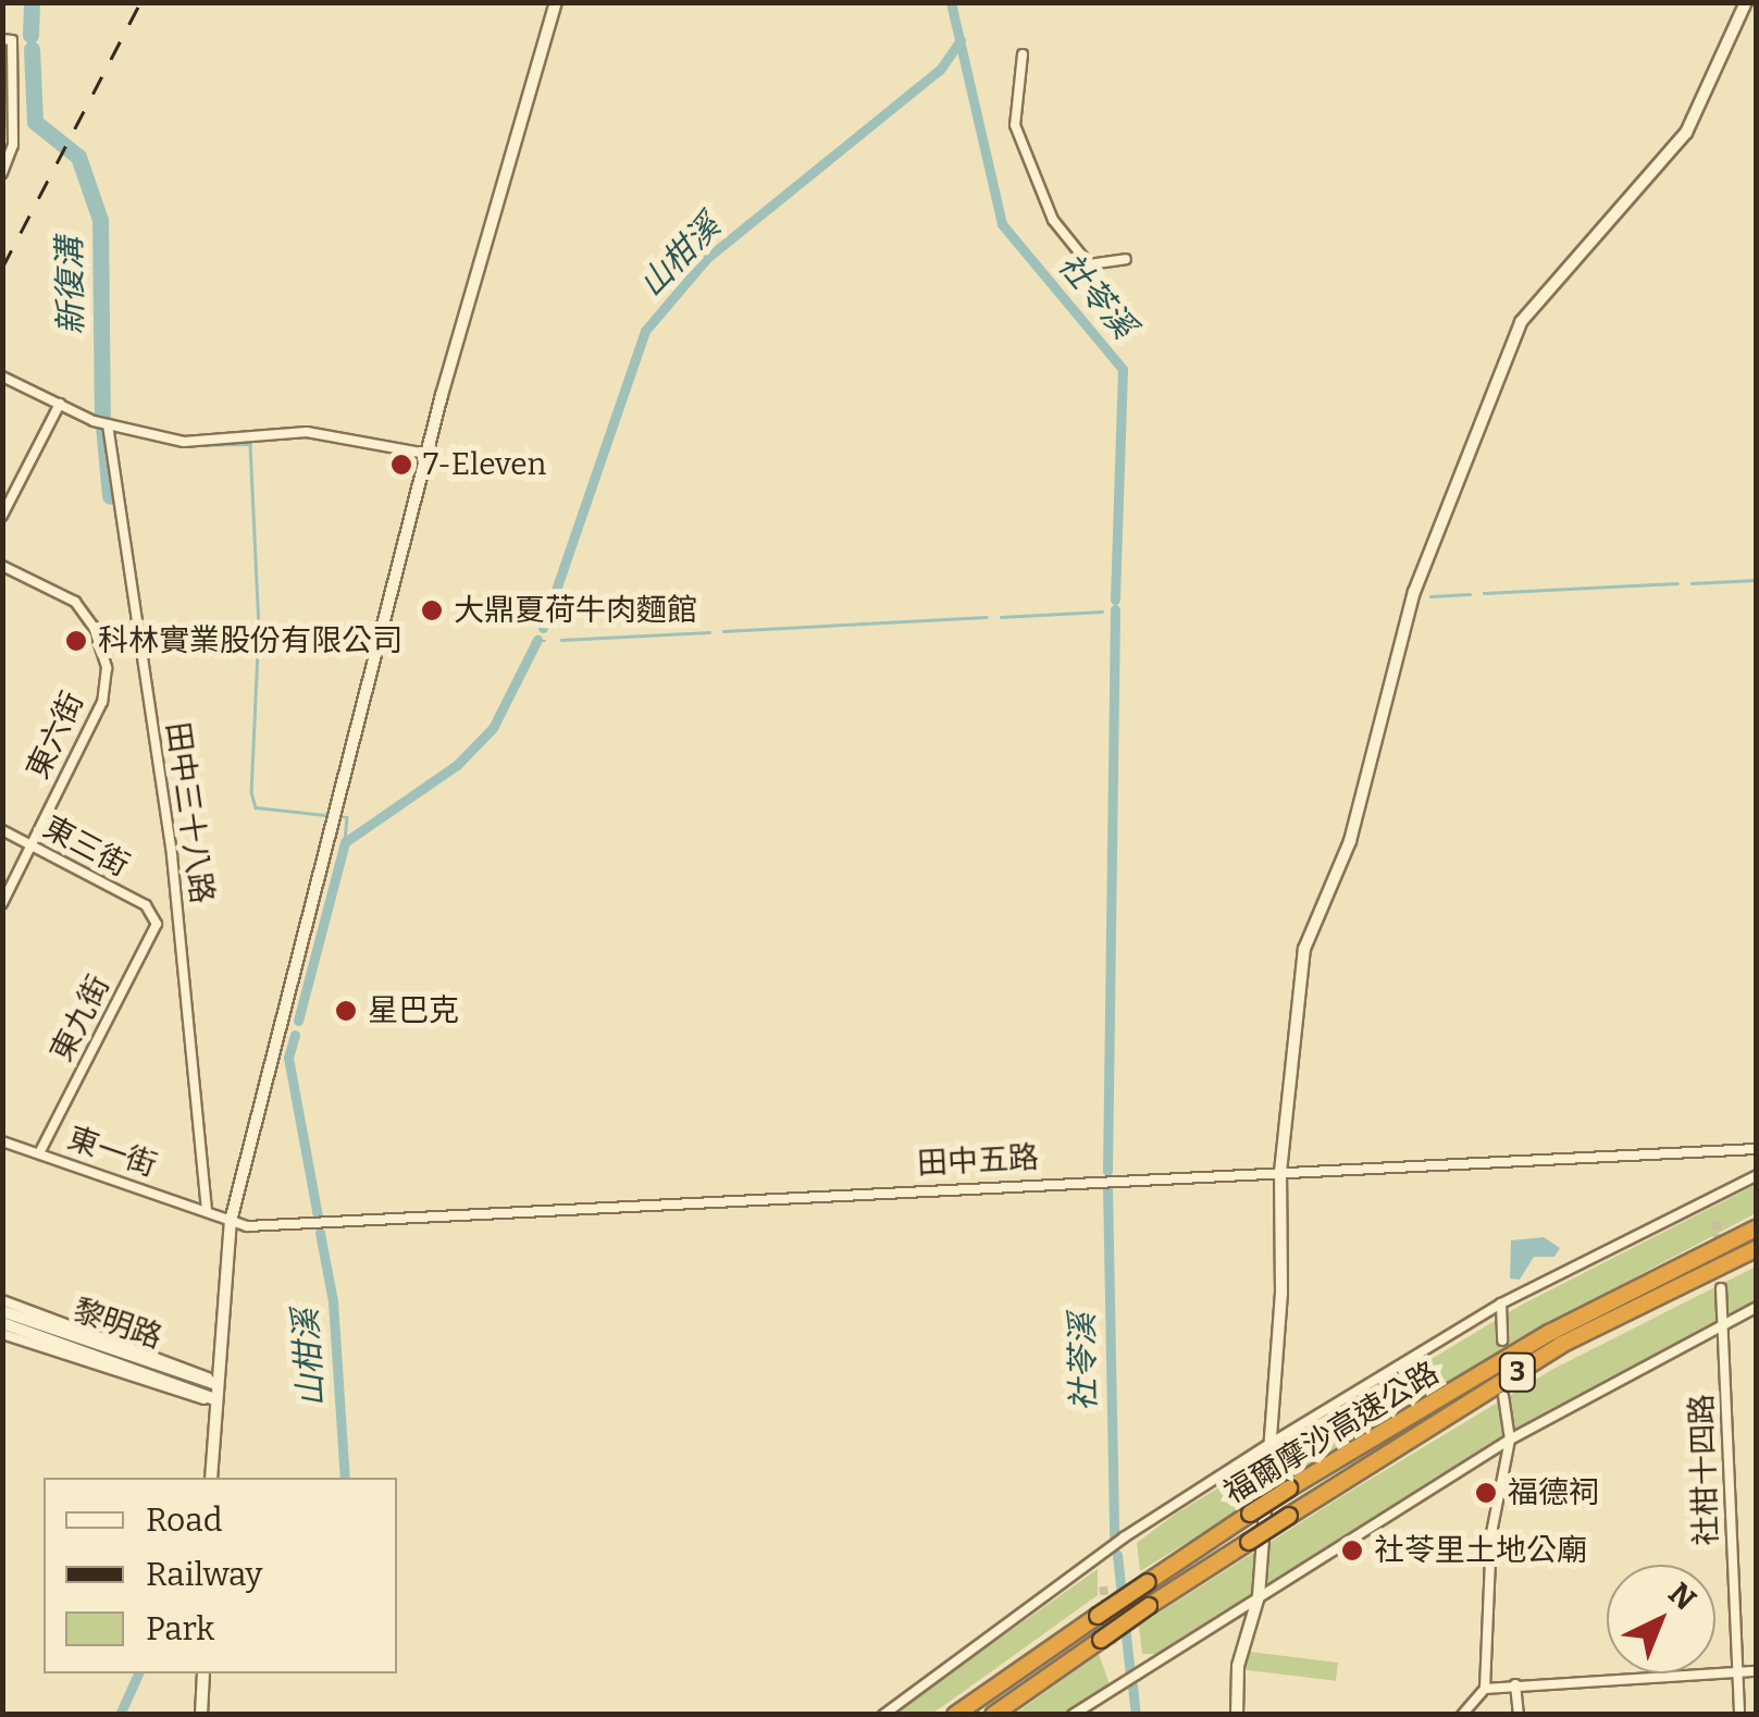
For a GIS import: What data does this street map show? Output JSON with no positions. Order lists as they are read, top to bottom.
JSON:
{
  "streets": {
    "highway": ["3", "福爾摩沙高速公路"],
    "street": [
      "東六街",
      "田中三十八路",
      "東三街",
      "東九街",
      "東一街",
      "田中五路",
      "黎明路",
      "社柑十四路"
    ]
  },
  "crossings": [
    ["東六街", "東三街"],
    ["田中三十八路", "東一街"],
    ["田中三十八路", "田中五路"],
    ["東三街", "東九街"],
    ["東九街", "東一街"],
    ["東一街", "田中五路"]
  ],
  "water": ["山柑溪", "新復溝", "社苓溪"],
  "places": [
    "7-Eleven",
    "大鼎夏荷牛肉麵館",
    "科林實業股份有限公司",
    "星巴克",
    "福德祠",
    "社苓里土地公廟"
  ],
  "legend": ["Road", "Railway", "Park"],
  "north": "top right"
}
